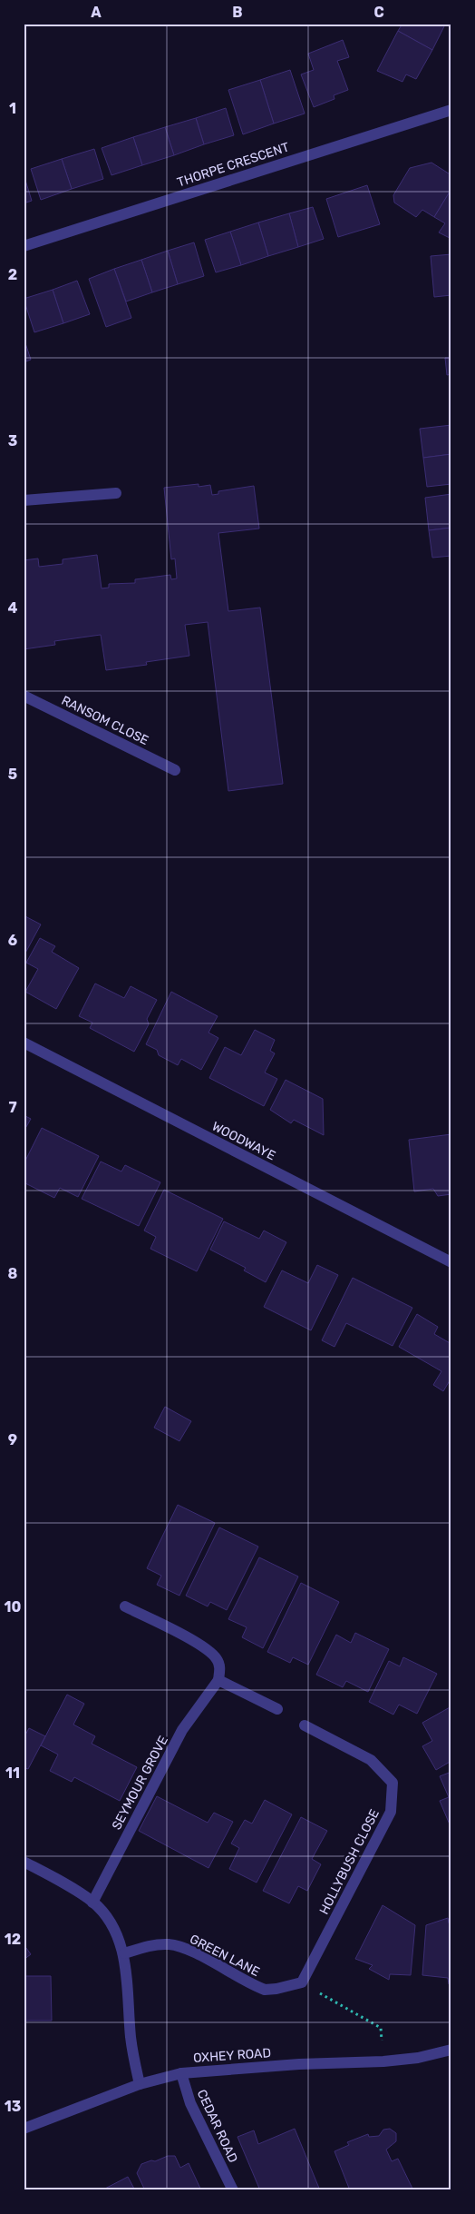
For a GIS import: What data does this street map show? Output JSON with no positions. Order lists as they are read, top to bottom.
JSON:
{
  "streets": {
    "street": [
      "THORPE CRESCENT",
      "RANSOM CLOSE",
      "WOODWAYE",
      "SEYMOUR GROVE",
      "HOLLYBUSH CLOSE",
      "GREEN LANE",
      "OXHEY ROAD",
      "CEDAR ROAD"
    ]
  },
  "crossings": [
    ["HOLLYBUSH CLOSE", "GREEN LANE"],
    ["OXHEY ROAD", "CEDAR ROAD"]
  ],
  "grid": {
    "columns": ["A", "B", "C"],
    "rows": [
      "1",
      "2",
      "3",
      "4",
      "5",
      "6",
      "7",
      "8",
      "9",
      "10",
      "11",
      "12",
      "13"
    ]
  }
}
